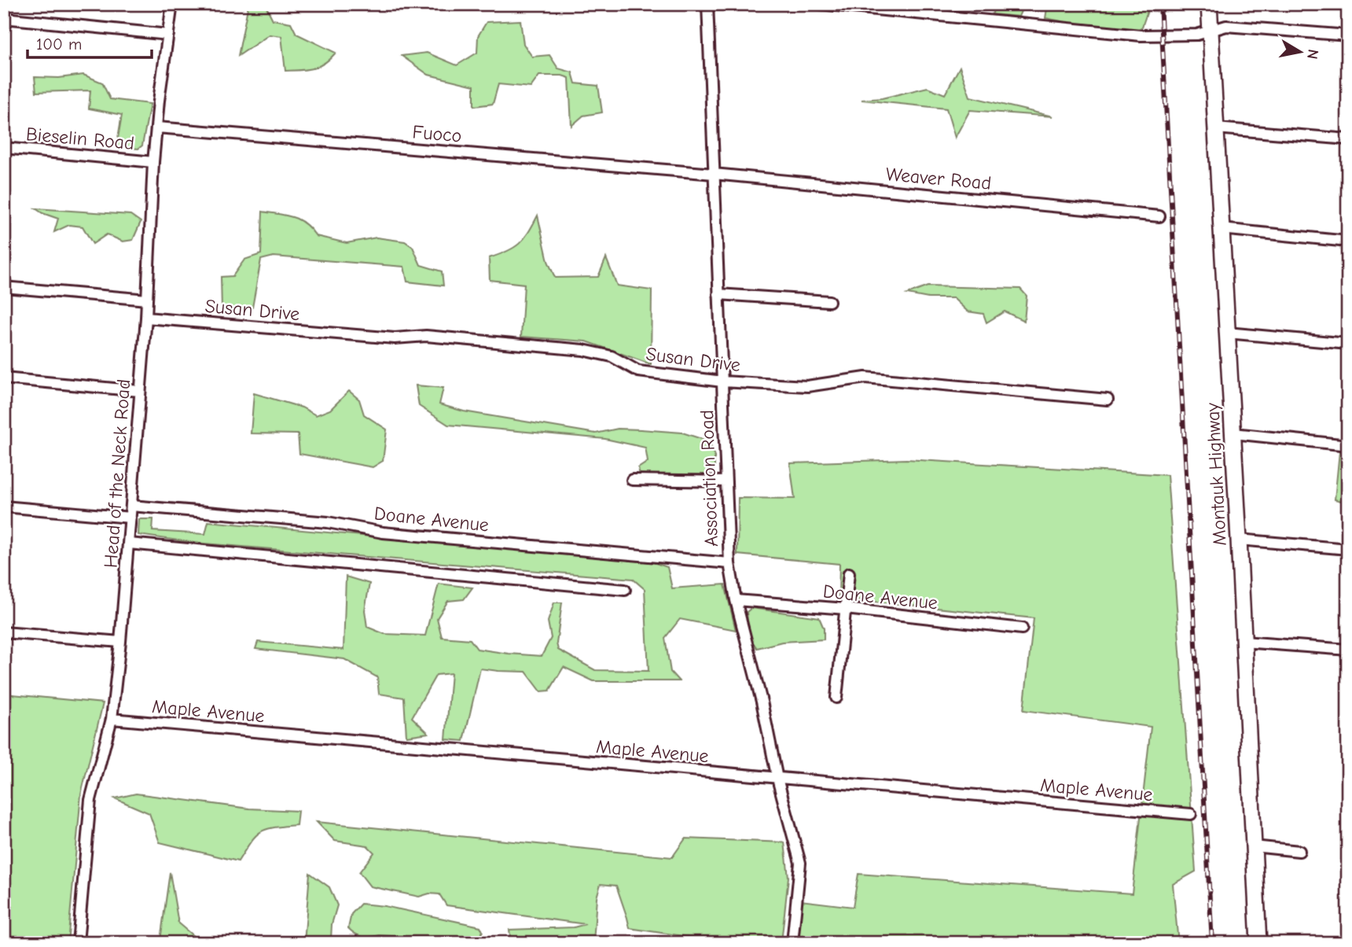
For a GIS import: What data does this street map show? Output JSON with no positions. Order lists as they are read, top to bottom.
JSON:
{
  "streets": {
    "main road": ["Montauk Highway"],
    "street": [
      "Fuoco",
      "Bieselin Road",
      "Weaver Road",
      "Susan Drive",
      "Head of the Neck Road",
      "Association Road",
      "Doane Avenue",
      "Maple Avenue"
    ]
  },
  "crossings": [
    ["Fuoco", "Weaver Road"],
    ["Fuoco", "Head of the Neck Road"],
    ["Fuoco", "Association Road"],
    ["Bieselin Road", "Head of the Neck Road"],
    ["Weaver Road", "Association Road"],
    ["Susan Drive", "Head of the Neck Road"],
    ["Susan Drive", "Association Road"],
    ["Head of the Neck Road", "Doane Avenue"],
    ["Head of the Neck Road", "Maple Avenue"],
    ["Association Road", "Doane Avenue"],
    ["Association Road", "Maple Avenue"]
  ],
  "scale_bar": "100 m",
  "north": "right"
}
